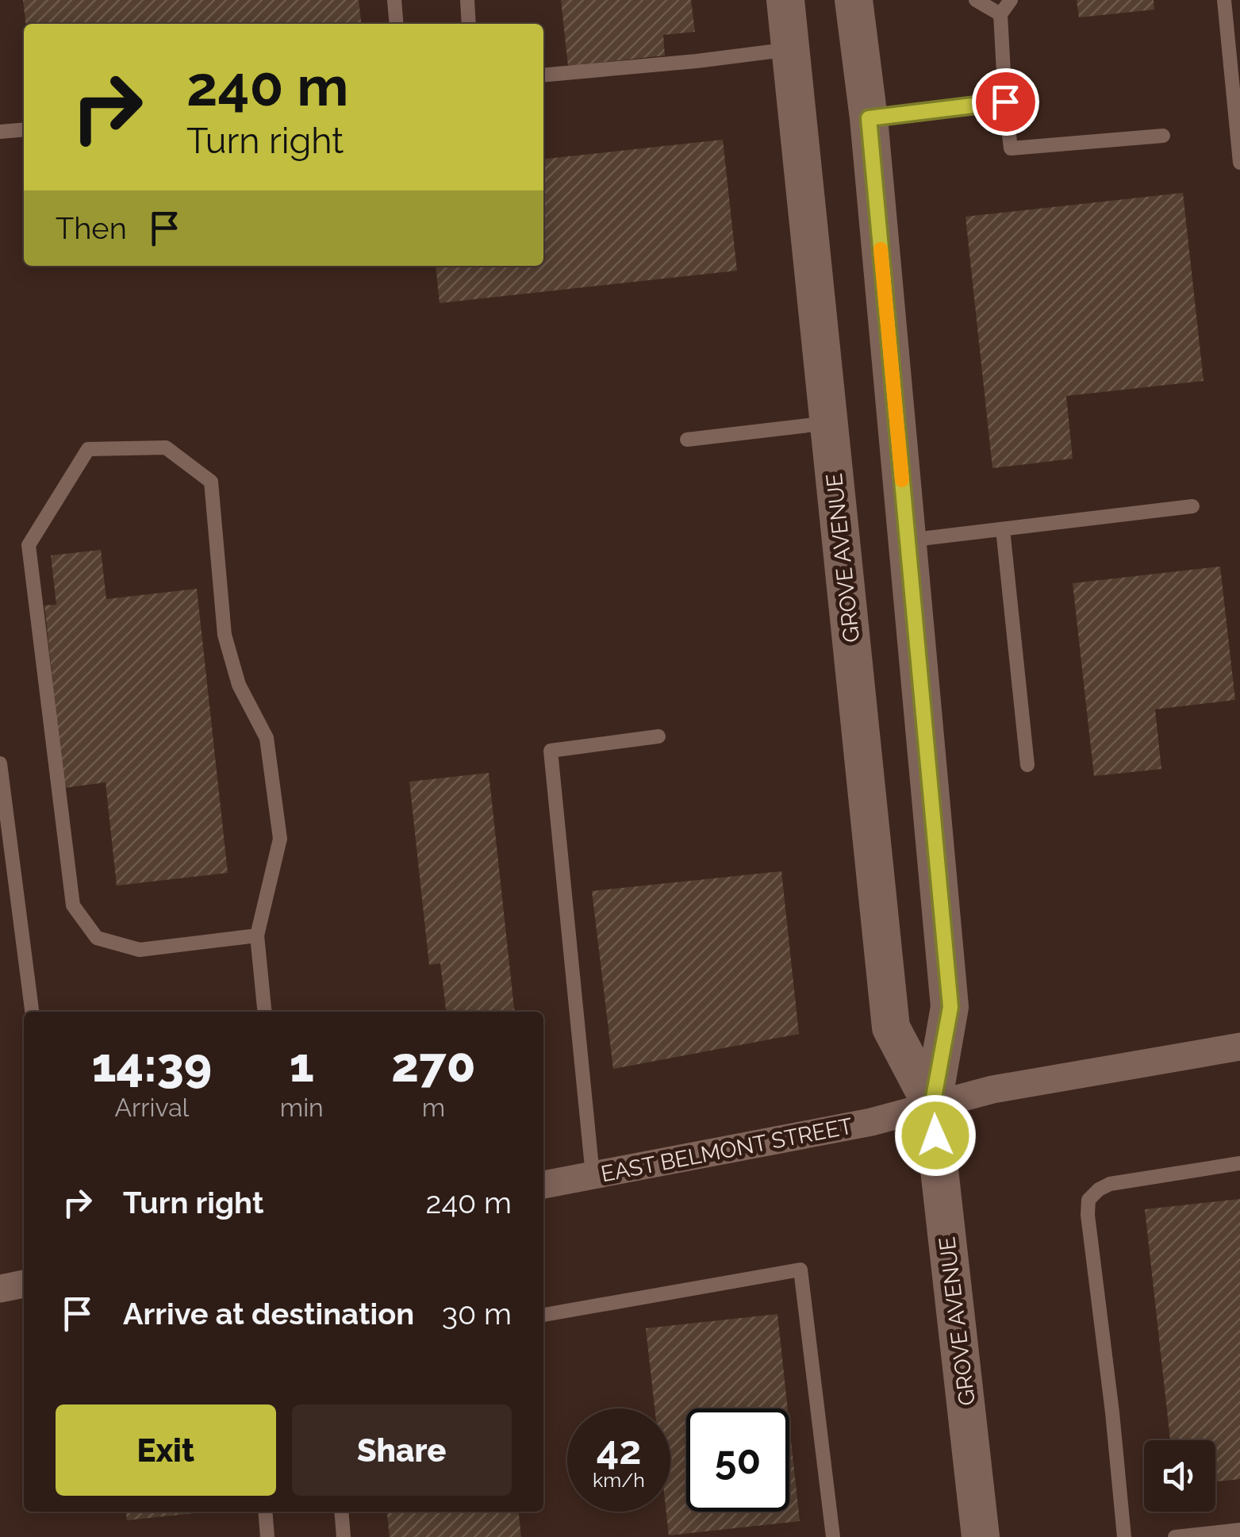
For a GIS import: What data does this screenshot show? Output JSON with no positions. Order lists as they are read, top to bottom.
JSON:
{
  "streets": {
    "main road": ["GROVE AVENUE"],
    "street": ["EAST BELMONT STREET"]
  },
  "crossings": [
    ["GROVE AVENUE", "EAST BELMONT STREET"]
  ],
  "page": {
    "turn": ["240 m", "Turn right"],
    "then": "Then",
    "eta": [
      "14:39",
      "Arrival",
      "1",
      "min",
      "270",
      "m"
    ],
    "list": [
      {
        "name": "Turn right",
        "value": "240 m"
      },
      {
        "name": "Arrive at destination",
        "value": "30 m"
      }
    ],
    "buttons": ["Exit", "Share"],
    "speed": "42 km/h",
    "limit": "50"
  }
}
